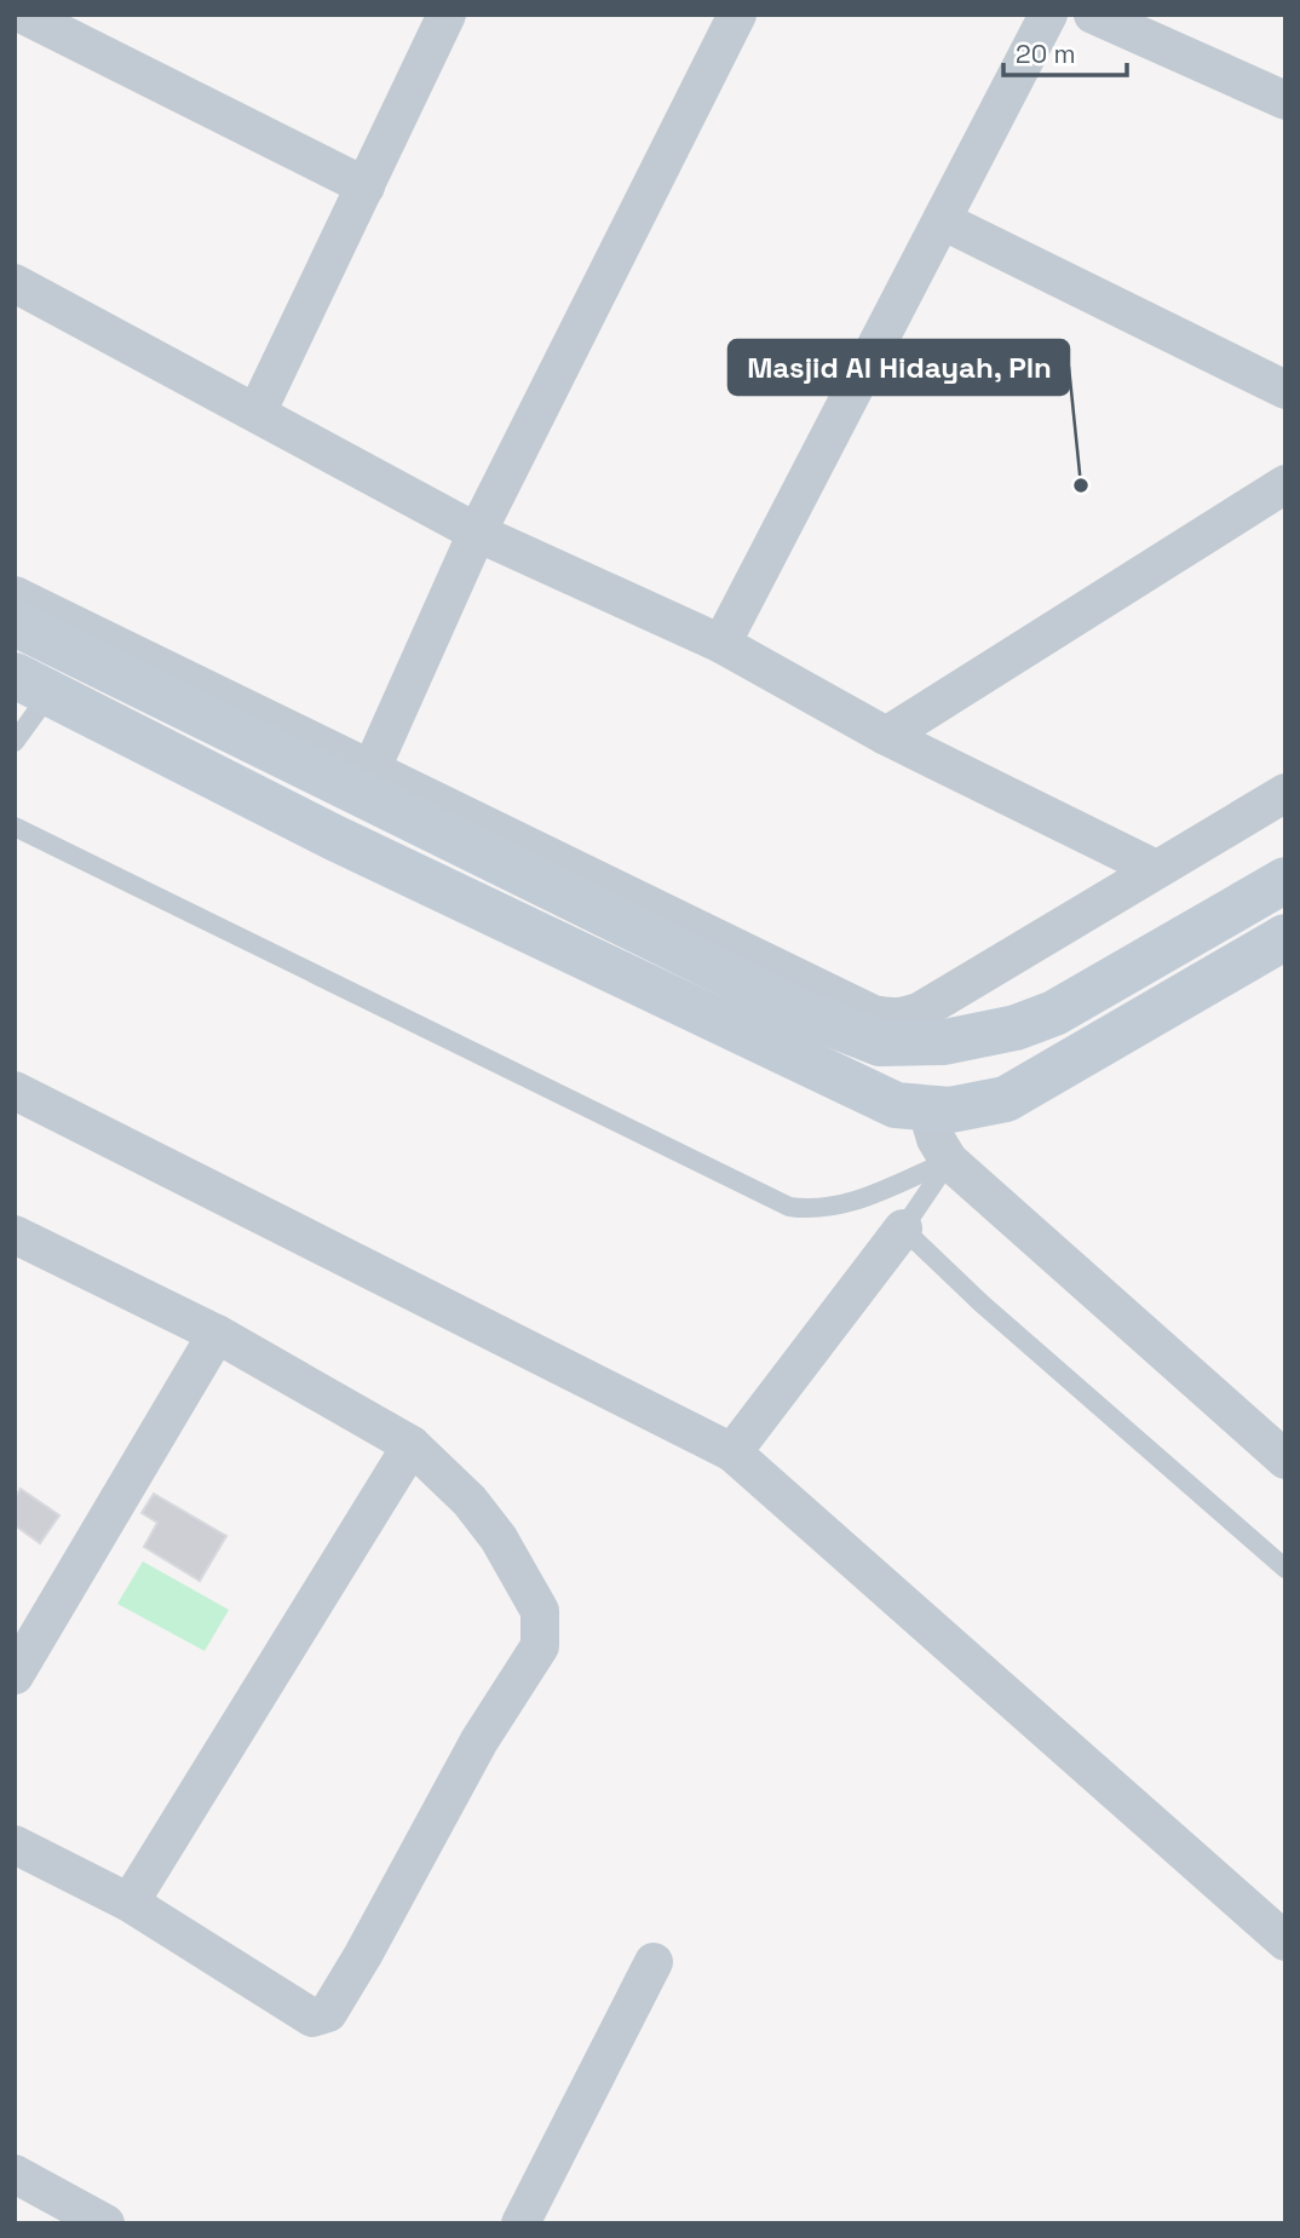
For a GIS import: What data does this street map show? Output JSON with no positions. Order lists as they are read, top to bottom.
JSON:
{
  "places": ["Masjid Al Hidayah, Pln"],
  "scale_bar": "20 m"
}
